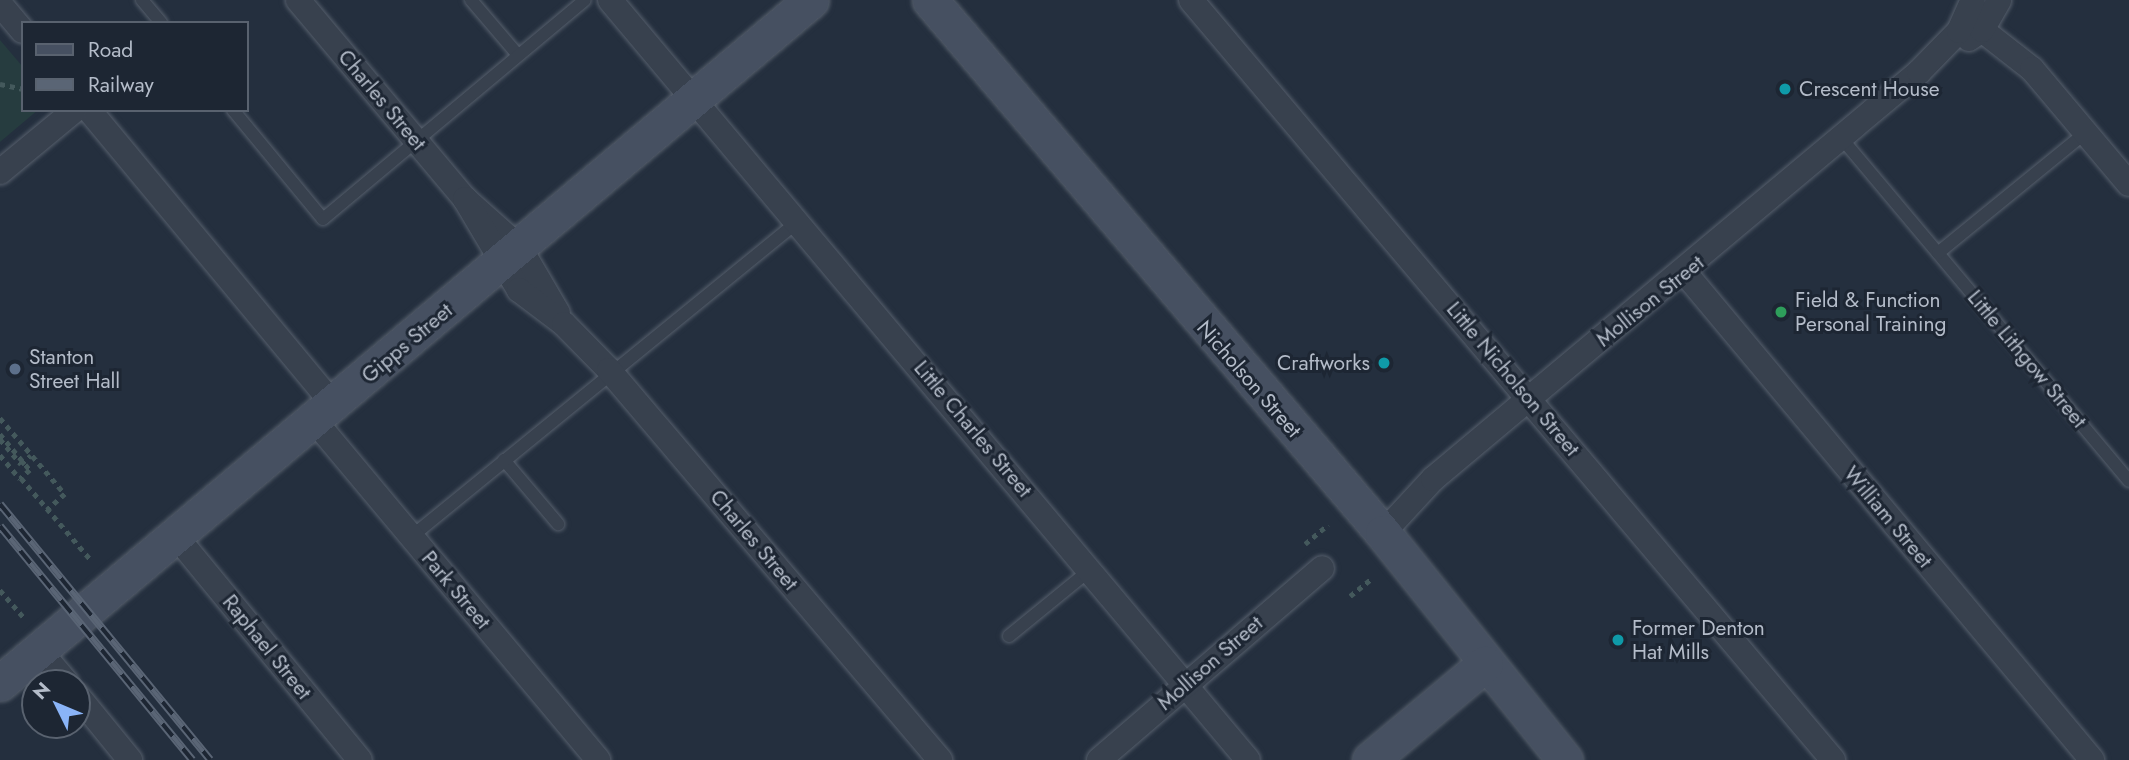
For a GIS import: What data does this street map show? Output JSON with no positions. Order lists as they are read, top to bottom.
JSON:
{
  "streets": {
    "street": [
      "Charles Street",
      "Mollison Street",
      "Gipps Street",
      "Nicholson Street",
      "Little Nicholson Street",
      "Little Charles Street",
      "William Street",
      "Park Street",
      "Raphael Street"
    ],
    "lane": ["Little Lithgow Street"]
  },
  "crossings": [
    ["Charles Street", "Gipps Street"],
    ["Mollison Street", "Little Lithgow Street"],
    ["Mollison Street", "Nicholson Street"],
    ["Mollison Street", "Little Nicholson Street"],
    ["Mollison Street", "Little Charles Street"],
    ["Mollison Street", "William Street"],
    ["Gipps Street", "Little Charles Street"],
    ["Gipps Street", "Park Street"],
    ["Gipps Street", "Raphael Street"]
  ],
  "places": [
    "Crescent House",
    "Field & Function Personal Training",
    "Craftworks",
    "Stanton Street Hall",
    "Former Denton Hat Mills"
  ],
  "legend": ["Road", "Railway"],
  "north": "top left"
}
